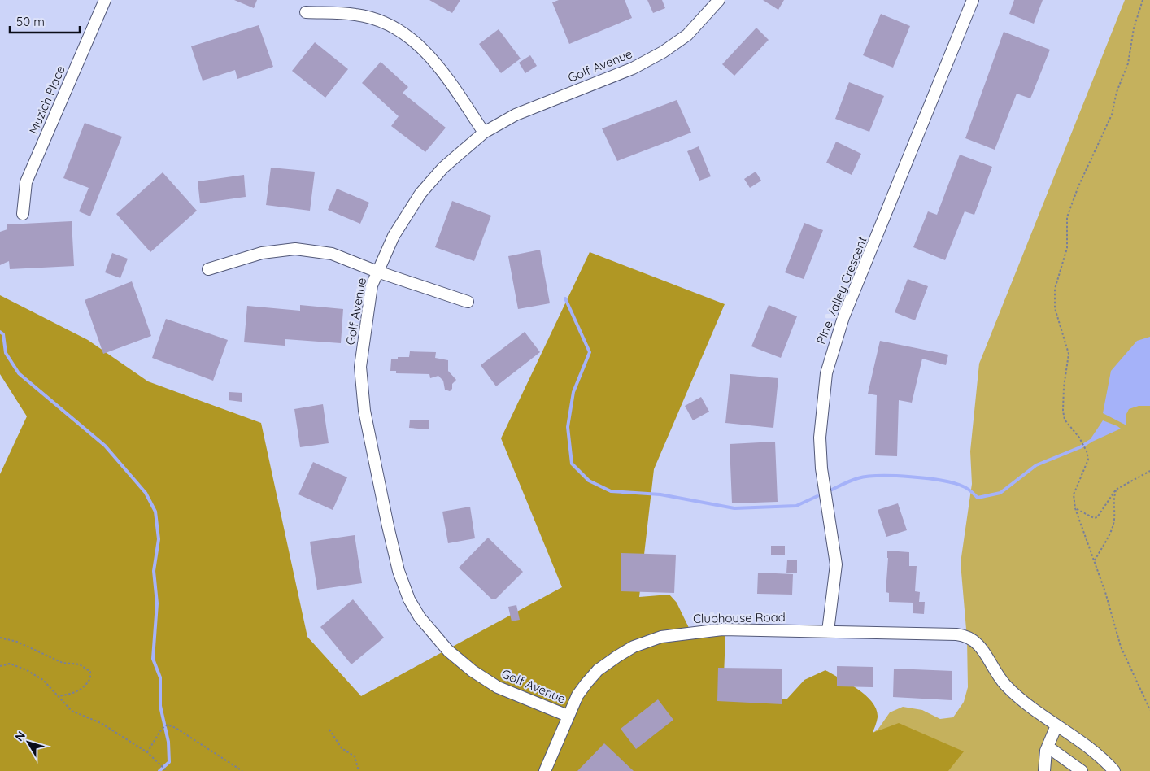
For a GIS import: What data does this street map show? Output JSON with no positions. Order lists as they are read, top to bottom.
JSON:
{
  "streets": {
    "street": [
      "Golf Avenue",
      "Muzich Place",
      "Pine Valley Crescent",
      "Clubhouse Road"
    ]
  },
  "crossings": [
    ["Golf Avenue", "Clubhouse Road"],
    ["Pine Valley Crescent", "Clubhouse Road"]
  ],
  "scale_bar": "50 m",
  "north": "top left"
}
